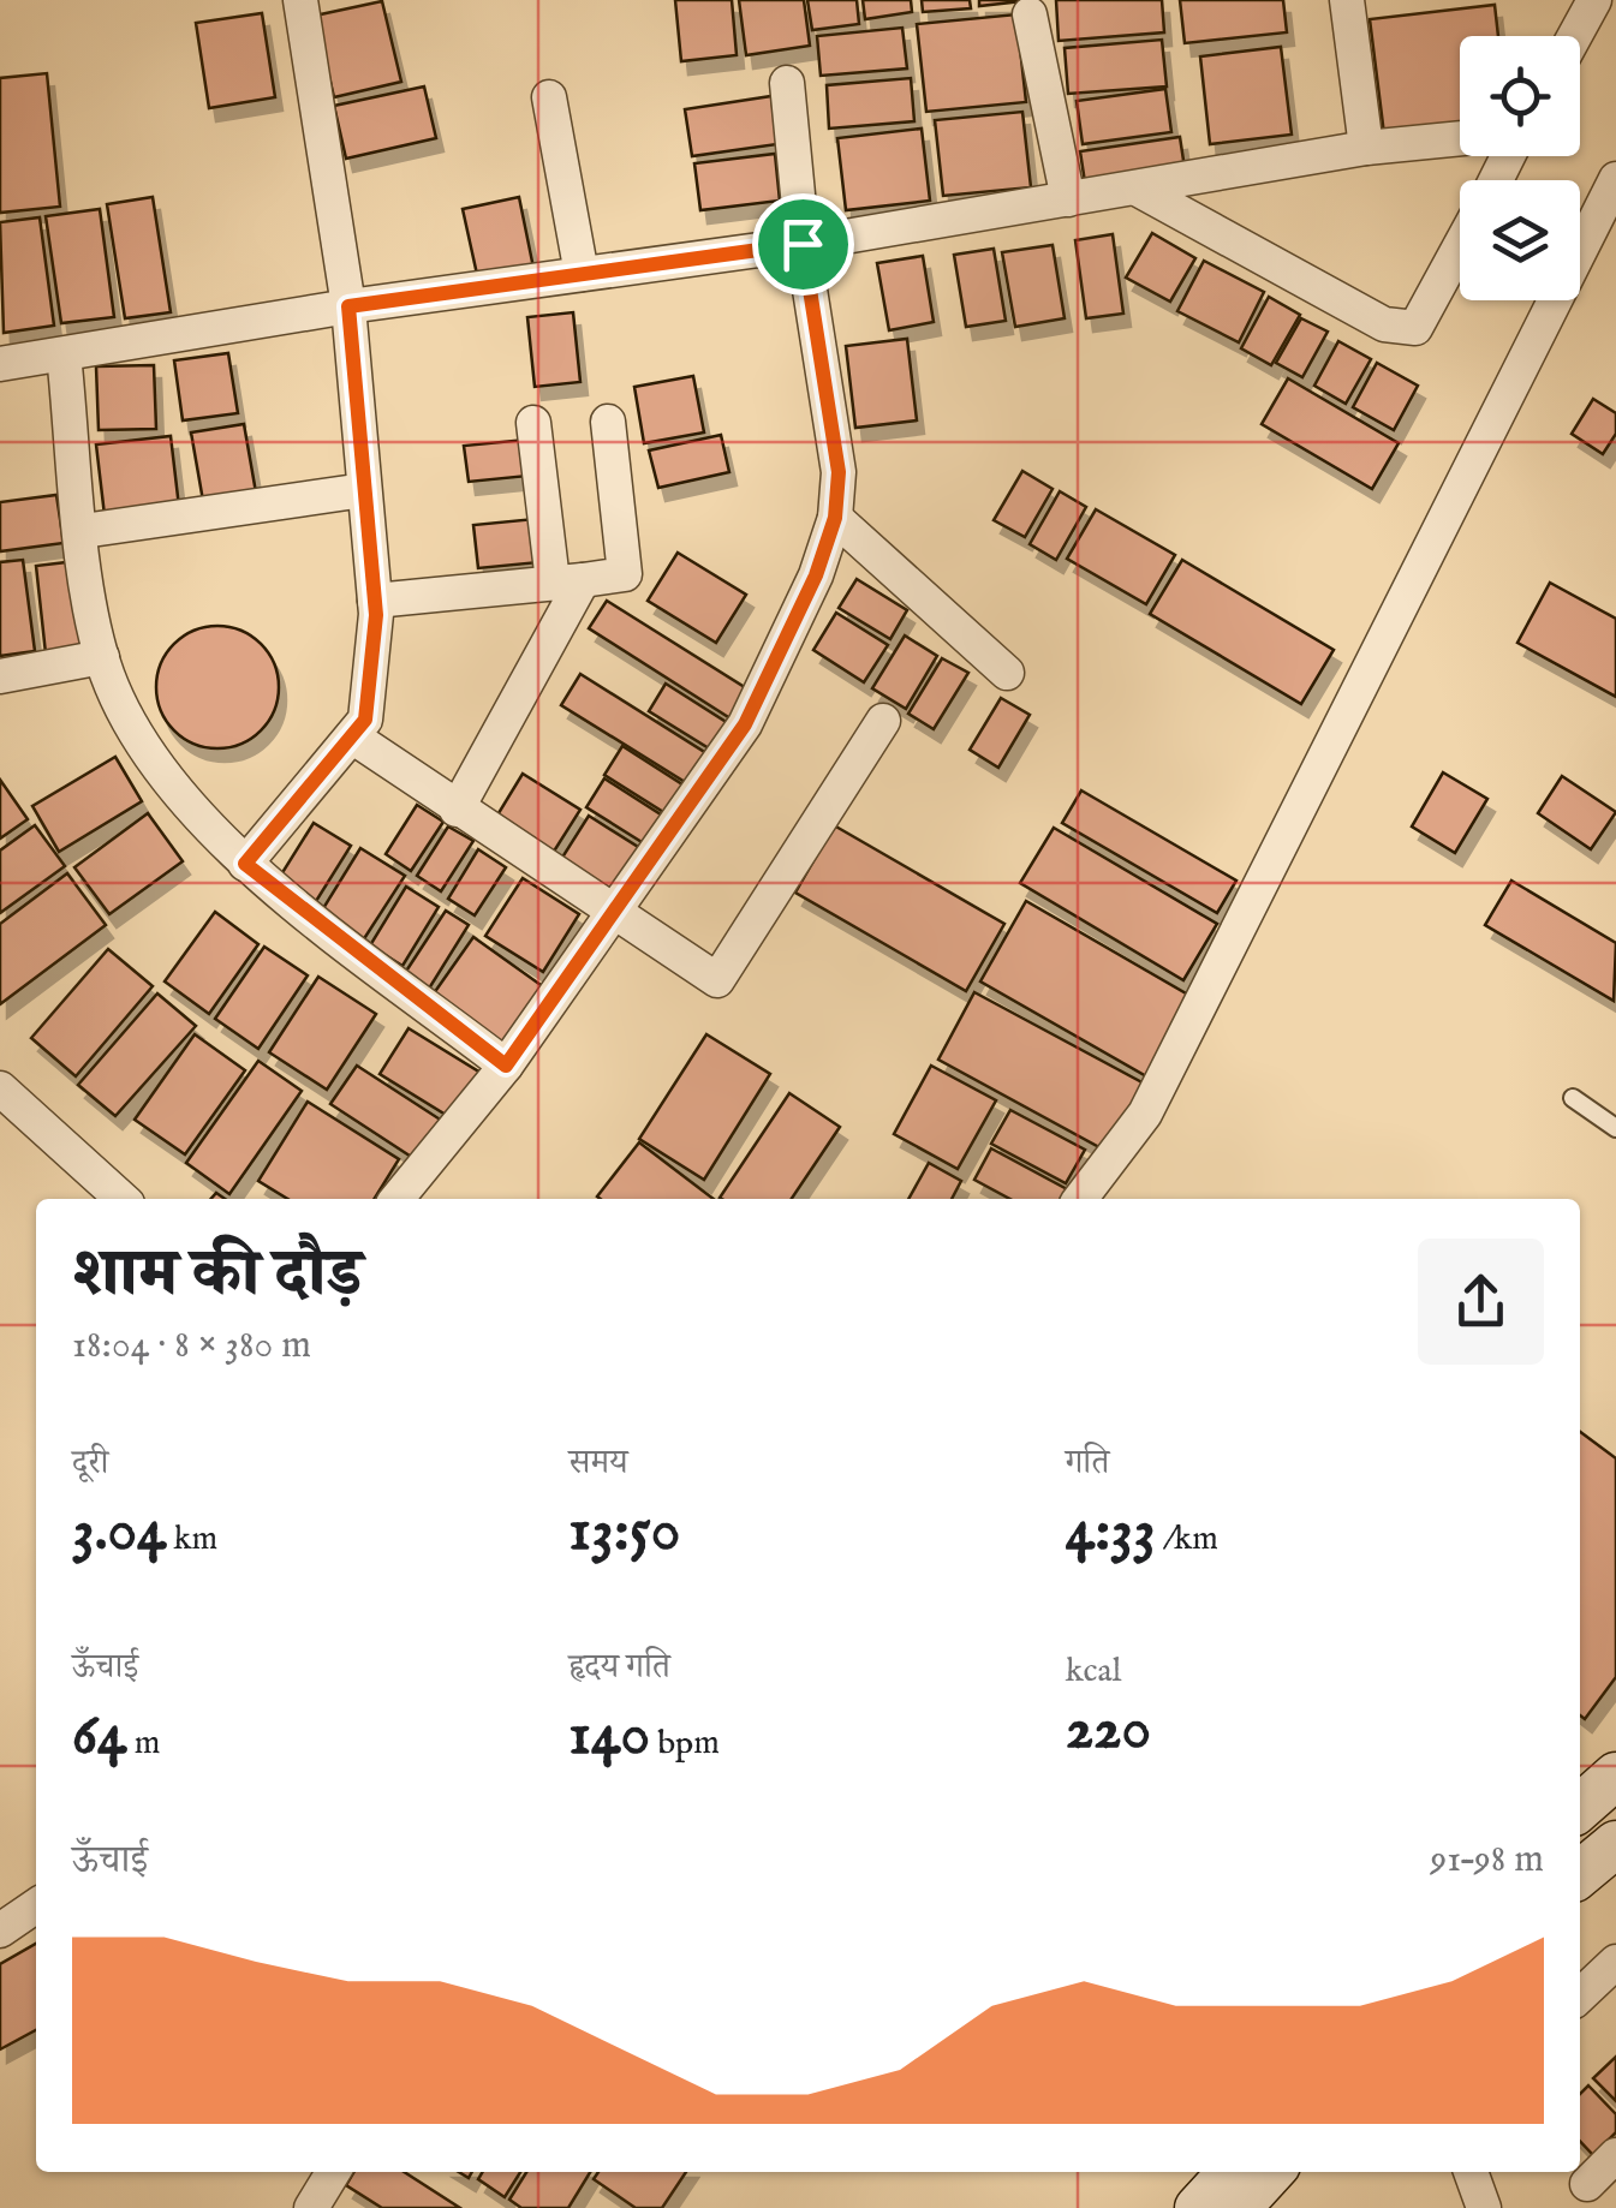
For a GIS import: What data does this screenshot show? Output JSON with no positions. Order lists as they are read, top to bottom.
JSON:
{
  "page": {
    "heading": ["शाम की दौड़", "18:04 · 8 × 380 m"],
    "stats": [
      ["दूरी", "3.04 km"],
      ["समय", "13:50"],
      ["गति", "4:33 /km"],
      ["ऊँचाई", "64 m"],
      ["हृदय गति", "140 bpm"],
      ["kcal", "220"]
    ],
    "chart": ["ऊँचाई", "91–98 m"]
  }
}
